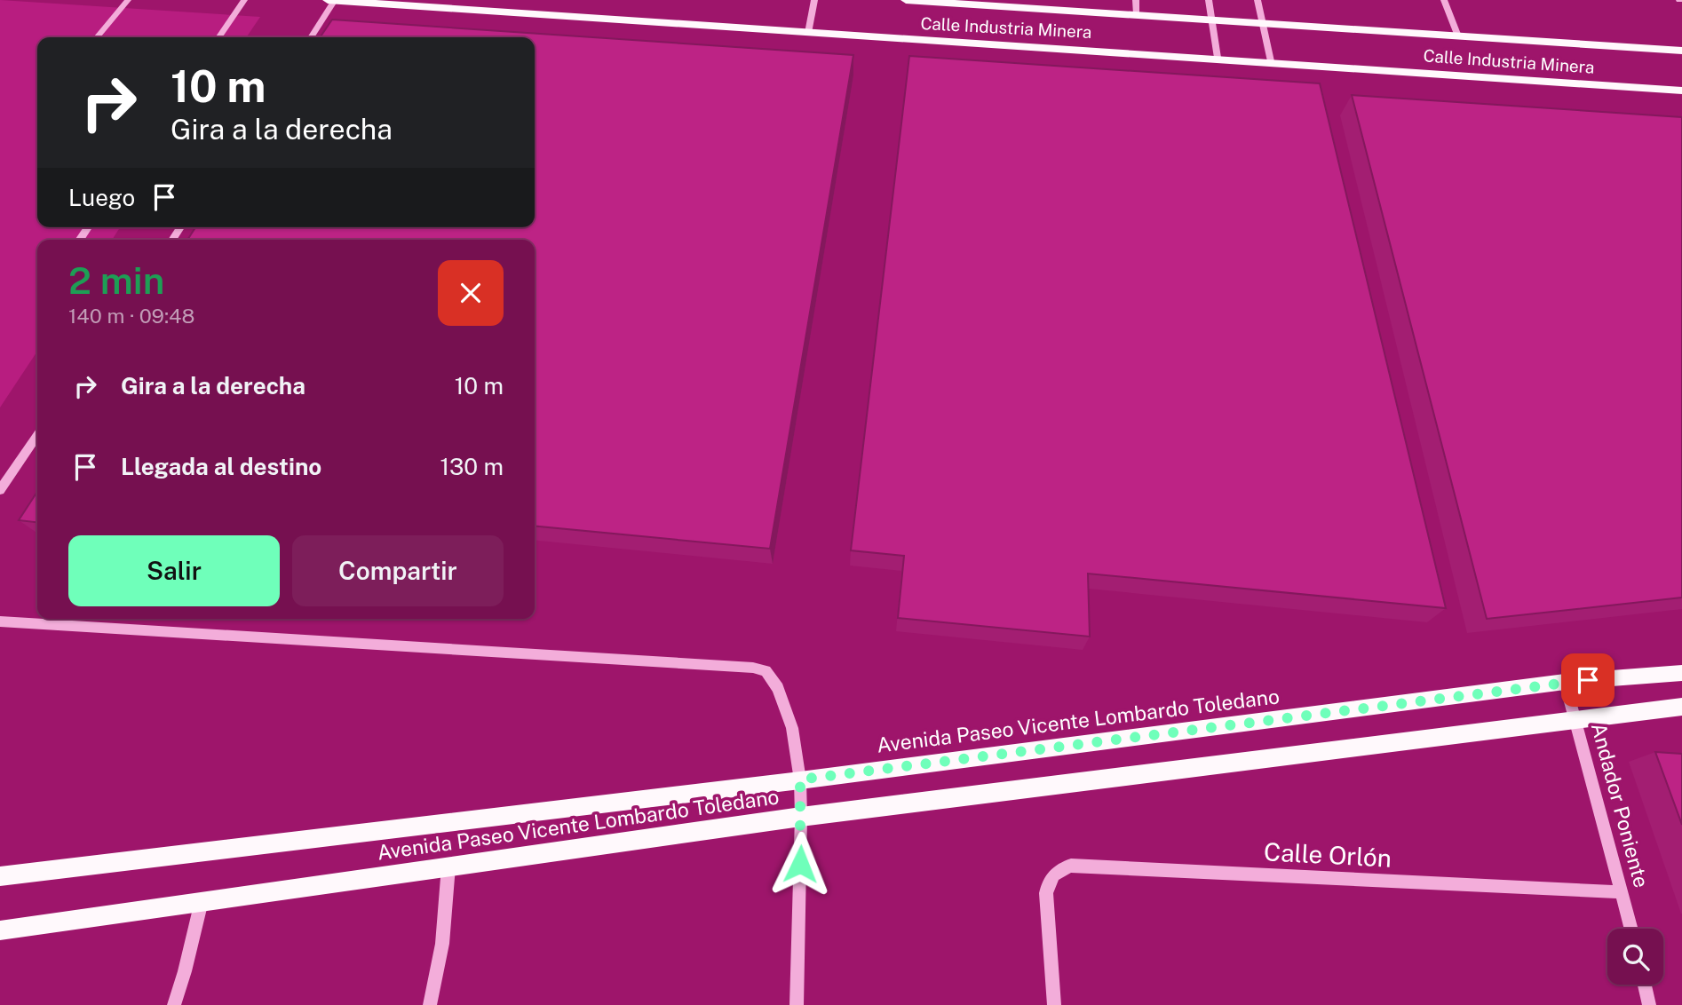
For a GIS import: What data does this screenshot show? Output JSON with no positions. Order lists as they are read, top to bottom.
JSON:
{
  "streets": {
    "main road": ["Calle Industria Minera", "Avenida Paseo Vicente Lombardo Toledano"],
    "street": ["Andador Poniente", "Calle Orlón"]
  },
  "crossings": [
    ["Avenida Paseo Vicente Lombardo Toledano", "Andador Poniente"],
    ["Andador Poniente", "Calle Orlón"]
  ],
  "page": {
    "turn": ["10 m", "Gira a la derecha"],
    "then": "Luego",
    "heading": ["2 min", "140 m · 09:48"],
    "list": [
      {
        "name": "Gira a la derecha",
        "value": "10 m"
      },
      {
        "name": "Llegada al destino",
        "value": "130 m"
      }
    ],
    "buttons": ["Salir", "Compartir"]
  }
}
